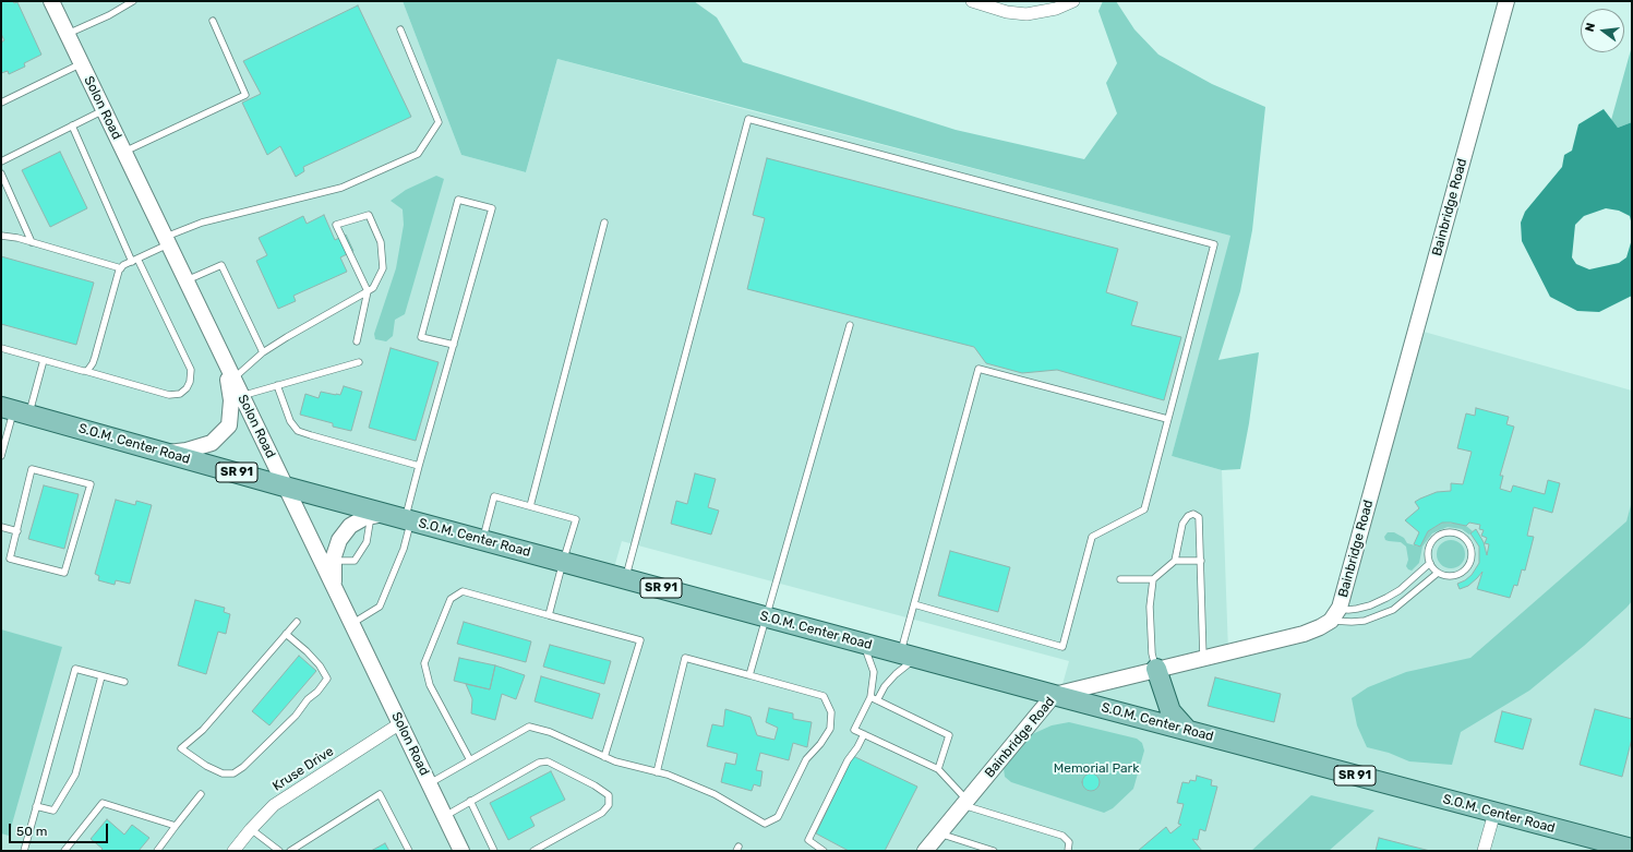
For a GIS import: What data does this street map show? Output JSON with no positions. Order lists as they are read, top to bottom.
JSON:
{
  "streets": {
    "main road": ["S.O.M. Center Road", "SR 91"],
    "street": ["Solon Road", "Bainbridge Road", "Kruse Drive"]
  },
  "crossings": [
    ["Solon Road", "S.O.M. Center Road"],
    ["Solon Road", "Kruse Drive"],
    ["Bainbridge Road", "S.O.M. Center Road"]
  ],
  "parks": ["Memorial Park"],
  "scale_bar": "50 m",
  "north": "left"
}
